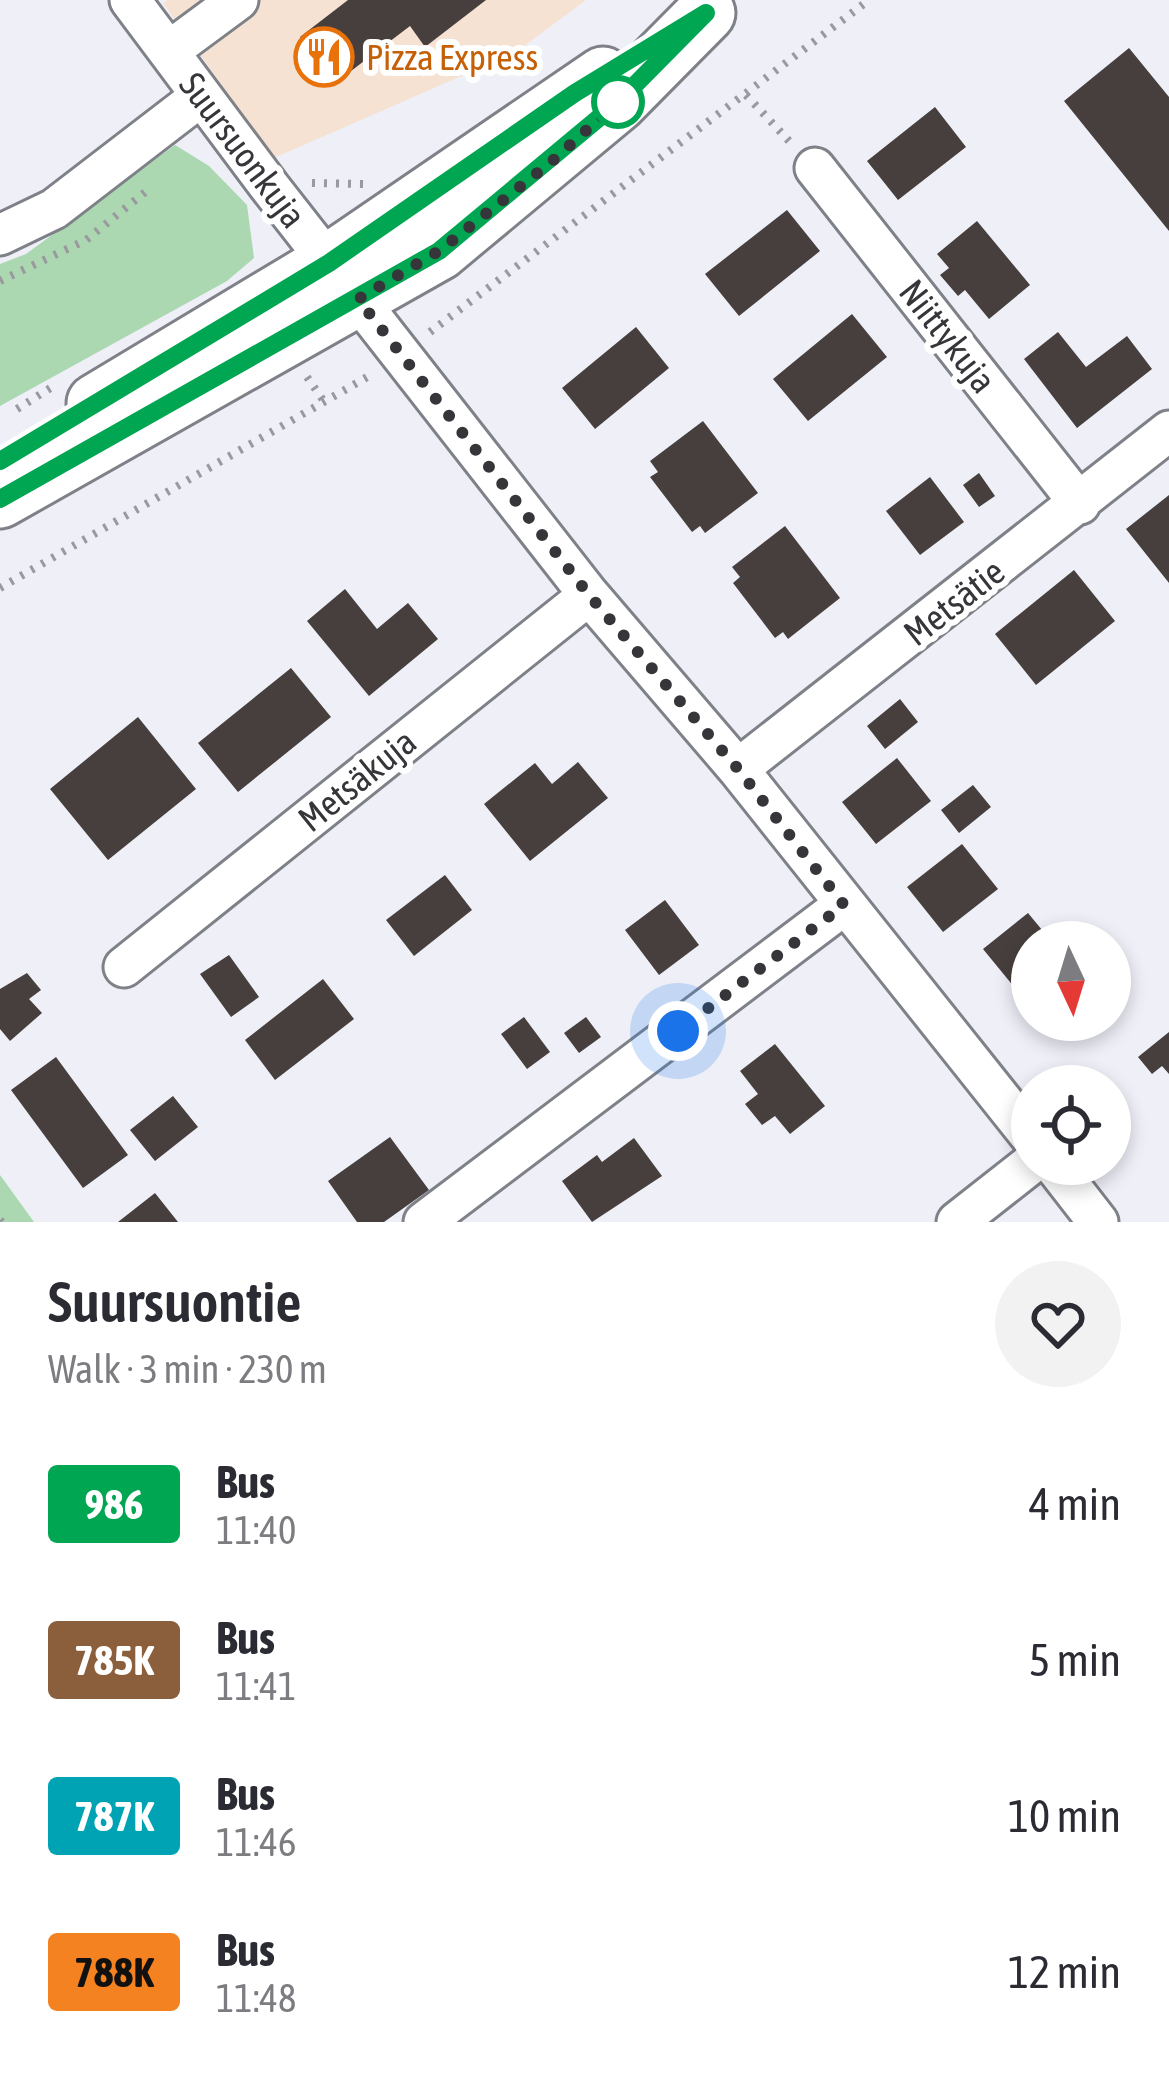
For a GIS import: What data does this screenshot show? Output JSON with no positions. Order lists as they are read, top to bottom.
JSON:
{
  "streets": {
    "street": [
      "Suursuonkuja",
      "Niittykuja",
      "Metsätie",
      "Metsäkuja"
    ]
  },
  "crossings": [
    ["Suursuonkuja", "Metsätie"],
    ["Suursuonkuja", "Metsäkuja"],
    ["Niittykuja", "Metsätie"]
  ],
  "places": {
    "restaurant": ["Pizza Express"]
  },
  "lines": ["bus line 986"],
  "north": "bottom",
  "page": {
    "heading": ["Suursuontie", "Walk · 3 min · 230 m"],
    "list": [
      {
        "mark": "986",
        "name": "Bus",
        "note": "11:40",
        "value": "4 min"
      },
      {
        "mark": "785K",
        "name": "Bus",
        "note": "11:41",
        "value": "5 min"
      },
      {
        "mark": "787K",
        "name": "Bus",
        "note": "11:46",
        "value": "10 min"
      },
      {
        "mark": "788K",
        "name": "Bus",
        "note": "11:48",
        "value": "12 min"
      }
    ]
  }
}
